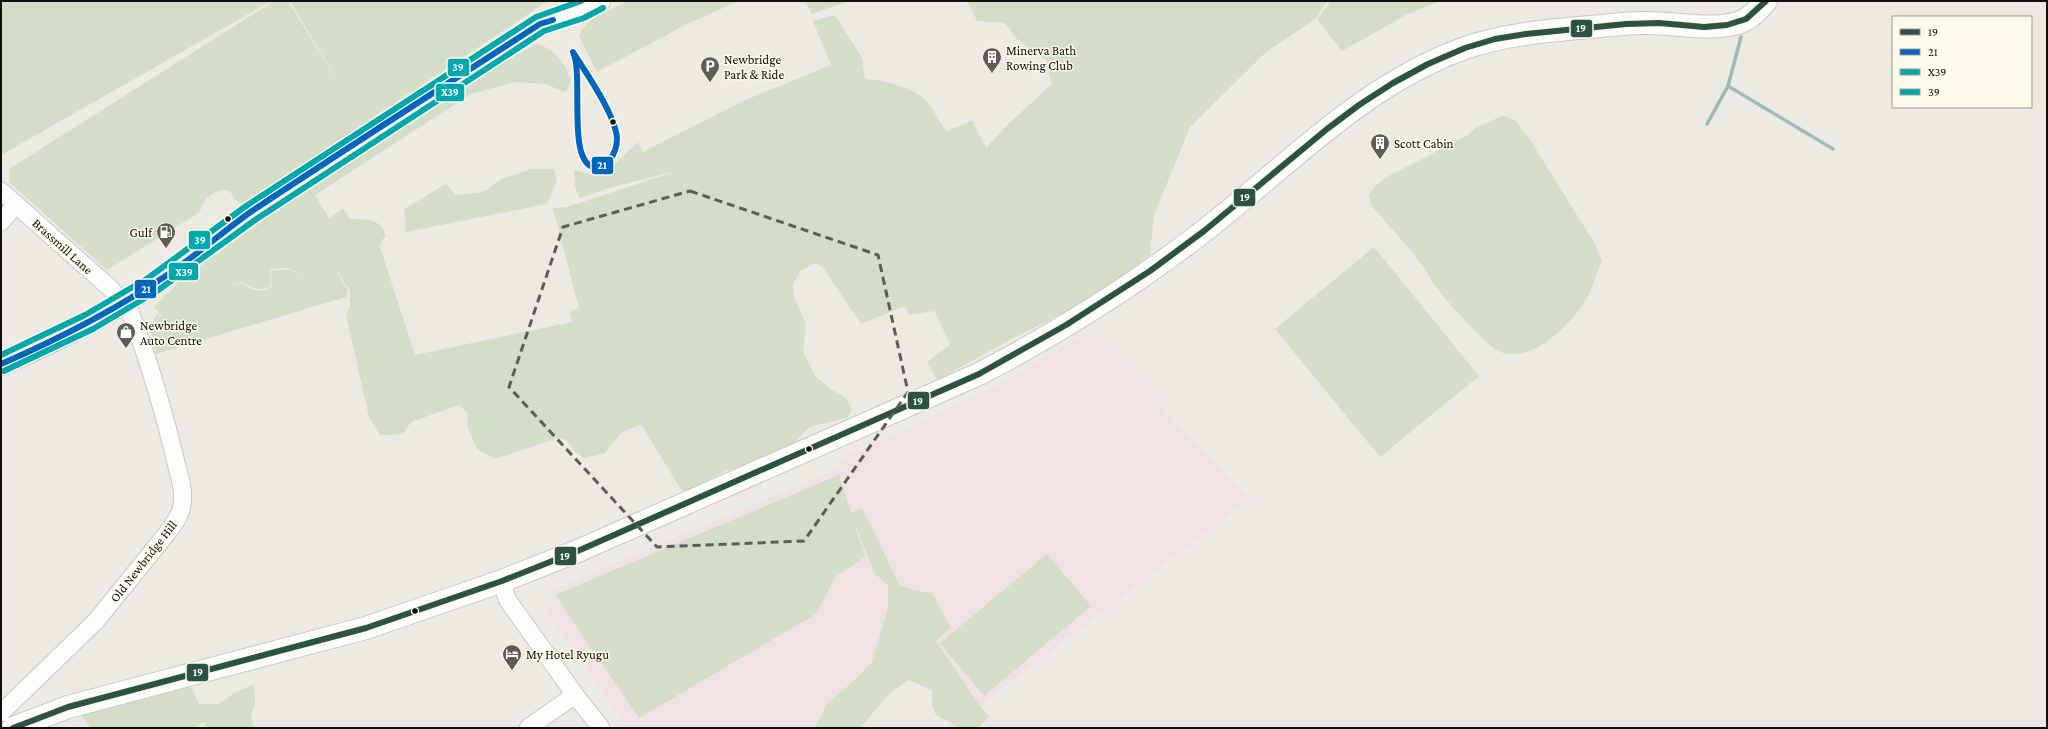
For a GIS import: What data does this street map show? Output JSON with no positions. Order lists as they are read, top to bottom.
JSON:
{
  "streets": {
    "street": ["Brassmill Lane", "Old Newbridge Hill"]
  },
  "crossings": [
    ["Brassmill Lane", "Old Newbridge Hill"]
  ],
  "places": {
    "building": ["Minerva Bath Rowing Club", "Scott Cabin"],
    "parking": ["Newbridge Park & Ride"],
    "fuel station": ["Gulf"],
    "shop": ["Newbridge Auto Centre"],
    "hotel": ["My Hotel Ryugu"]
  },
  "lines": [
    "transit line 19",
    "transit line 39",
    "transit line X39",
    "transit line 21"
  ],
  "legend": [
    "19",
    "21",
    "X39",
    "39"
  ]
}
